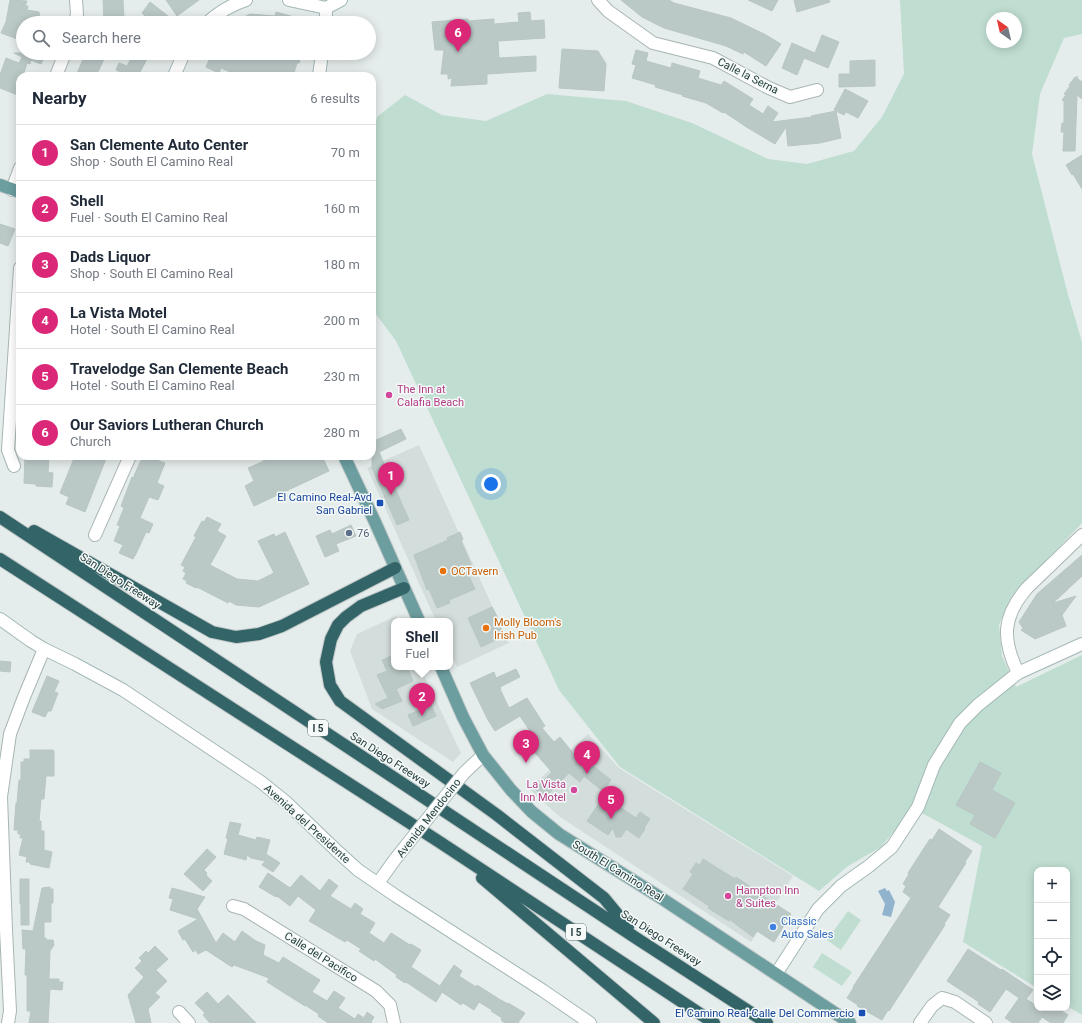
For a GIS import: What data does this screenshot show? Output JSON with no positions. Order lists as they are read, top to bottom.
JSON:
{
  "streets": {
    "highway": ["San Diego Freeway", "I 5"],
    "main road": ["South El Camino Real"],
    "street": [
      "Calle la Serna",
      "Avenida Mendocino",
      "Avenida del Presidente",
      "Calle del Pacifico"
    ]
  },
  "crossings": [
    ["Avenida Mendocino", "Avenida del Presidente"],
    ["Avenida Mendocino", "South El Camino Real"]
  ],
  "places": {
    "other": [
      "The Inn at Calafia Beach",
      "76",
      "OCTavern",
      "Molly Bloom's Irish Pub",
      "La Vista Inn Motel",
      "Hampton Inn & Suites",
      "Classic Auto Sales"
    ],
    "transit": ["El Camino Real-Avd San Gabriel", "El Camino Real-Calle Del Commercio"]
  },
  "north": "top left",
  "page": {
    "search": "Search here",
    "pins": [
      "6",
      "1",
      "2",
      "3",
      "4",
      "5"
    ],
    "heading": ["Nearby", "6 results"],
    "list": [
      {
        "mark": "1",
        "name": "San Clemente Auto Center",
        "note": "Shop · South El Camino Real",
        "value": "70 m"
      },
      {
        "mark": "2",
        "name": "Shell",
        "note": "Fuel · South El Camino Real",
        "value": "160 m"
      },
      {
        "mark": "3",
        "name": "Dads Liquor",
        "note": "Shop · South El Camino Real",
        "value": "180 m"
      },
      {
        "mark": "4",
        "name": "La Vista Motel",
        "note": "Hotel · South El Camino Real",
        "value": "200 m"
      },
      {
        "mark": "5",
        "name": "Travelodge San Clemente Beach",
        "note": "Hotel · South El Camino Real",
        "value": "230 m"
      },
      {
        "mark": "6",
        "name": "Our Saviors Lutheran Church",
        "note": "Church",
        "value": "280 m"
      }
    ],
    "popup": ["Shell", "Fuel"],
    "map_buttons": ["+", "−"]
  }
}
